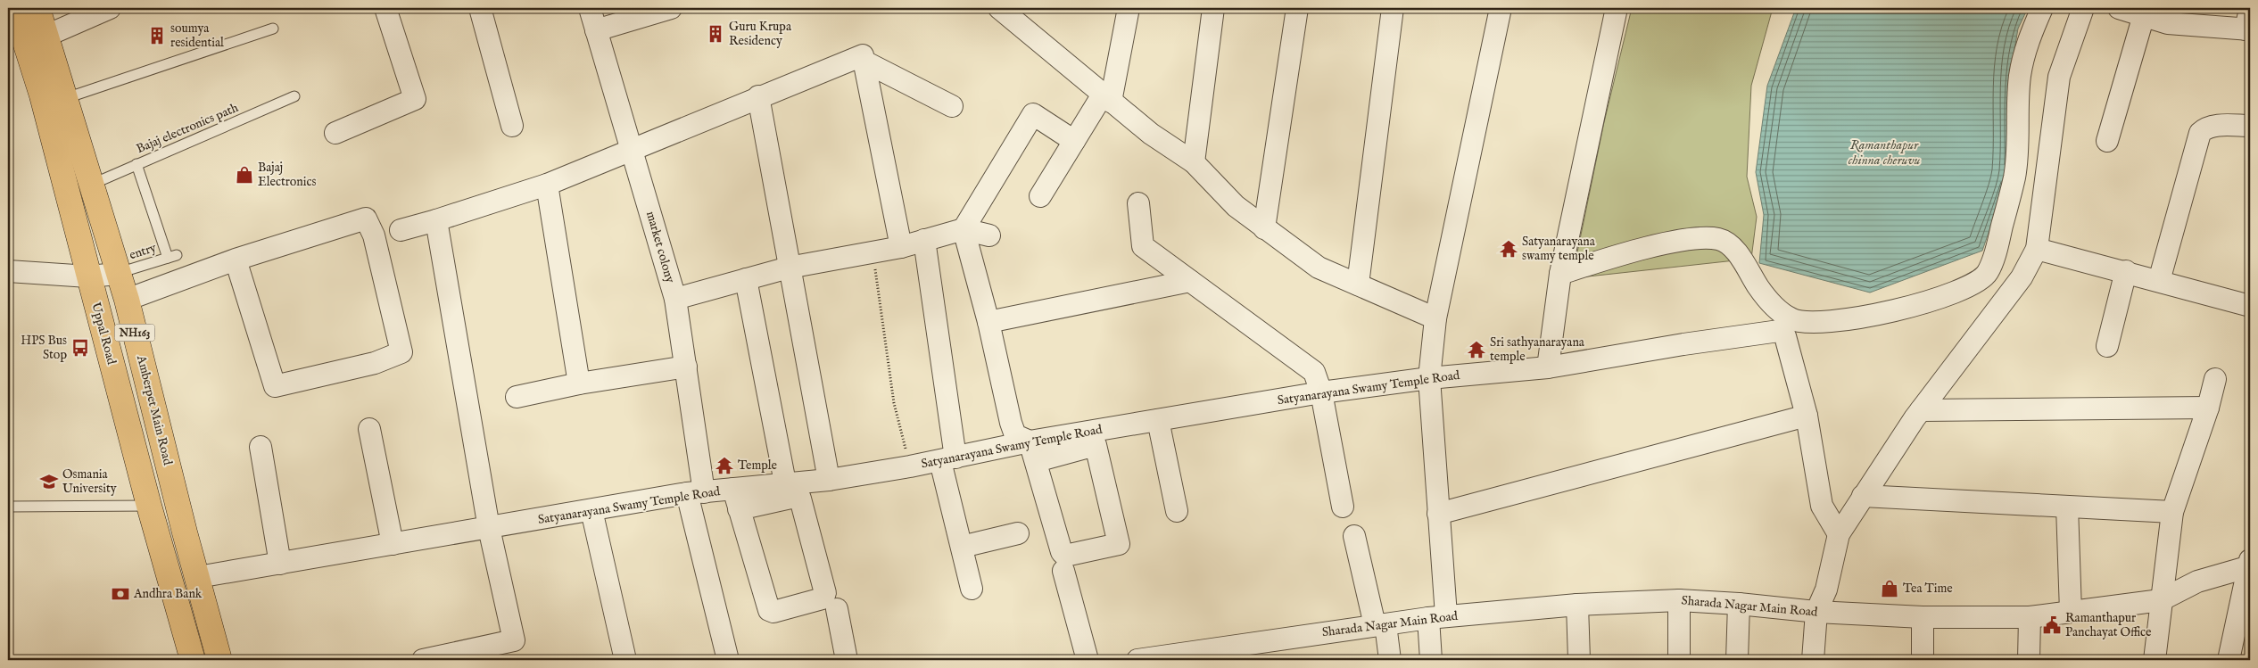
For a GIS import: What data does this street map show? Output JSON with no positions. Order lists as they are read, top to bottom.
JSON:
{
  "streets": {
    "highway": ["NH163", "Uppal Road", "Amberpet Main Road"],
    "street": ["market colony", "Satyanarayana Swamy Temple Road", "Sharada Nagar Main Road"],
    "lane": ["Bajaj electronics path", "entry"]
  },
  "crossings": [
    ["Bajaj electronics path", "entry"],
    ["Bajaj electronics path", "Amberpet Main Road"],
    ["market colony", "Satyanarayana Swamy Temple Road"],
    ["entry", "Amberpet Main Road"],
    ["Satyanarayana Swamy Temple Road", "Amberpet Main Road"]
  ],
  "water": ["Ramanthapur chinna cheruvu"],
  "places": {
    "building": ["Guru Krupa Residency", "soumya residential"],
    "shop": ["Bajaj Electronics", "Tea Time"],
    "temple": ["Satyanarayana swamy temple", "Sri sathyanarayana temple", "Temple"],
    "bus stop": ["HPS Bus Stop"],
    "school or university": ["Osmania University"],
    "bank": ["Andhra Bank"],
    "public building": ["Ramanthapur Panchayat Office"]
  }
}
